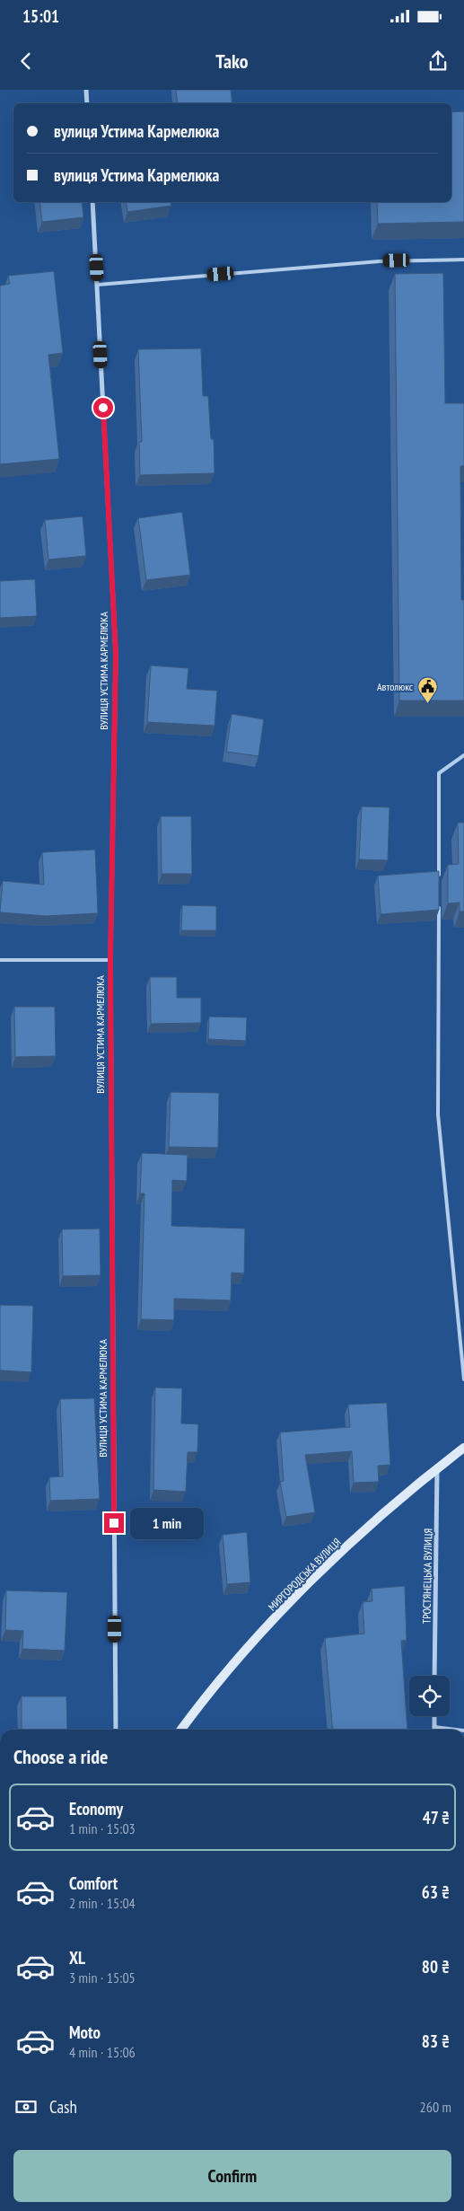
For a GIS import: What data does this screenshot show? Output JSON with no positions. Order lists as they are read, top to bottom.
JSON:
{
  "streets": {
    "main road": ["МИРГОРОДСЬКА ВУЛИЦЯ"],
    "street": ["ВУЛИЦЯ УСТИМА КАРМЕЛЮКА", "ТРОСТЯНЕЦЬКА ВУЛИЦЯ"]
  },
  "crossings": [
    ["МИРГОРОДСЬКА ВУЛИЦЯ", "ТРОСТЯНЕЦЬКА ВУЛИЦЯ"]
  ],
  "places": {
    "public building": ["Автолюкс"]
  },
  "page": {
    "status": "15:01",
    "header": "Tako",
    "banner": ["вулиця Устима Кармелюка", "вулиця Устима Кармелюка"],
    "bubble": "1 min",
    "heading": "Choose a ride",
    "list": [
      {
        "name": "Economy",
        "note": "1 min · 15:03",
        "value": "47 ₴"
      },
      {
        "name": "Comfort",
        "note": "2 min · 15:04",
        "value": "63 ₴"
      },
      {
        "name": "XL",
        "note": "3 min · 15:05",
        "value": "80 ₴"
      },
      {
        "name": "Moto",
        "note": "4 min · 15:06",
        "value": "83 ₴"
      }
    ],
    "pay": ["Cash", "260 m"],
    "buttons": "Confirm"
  }
}
